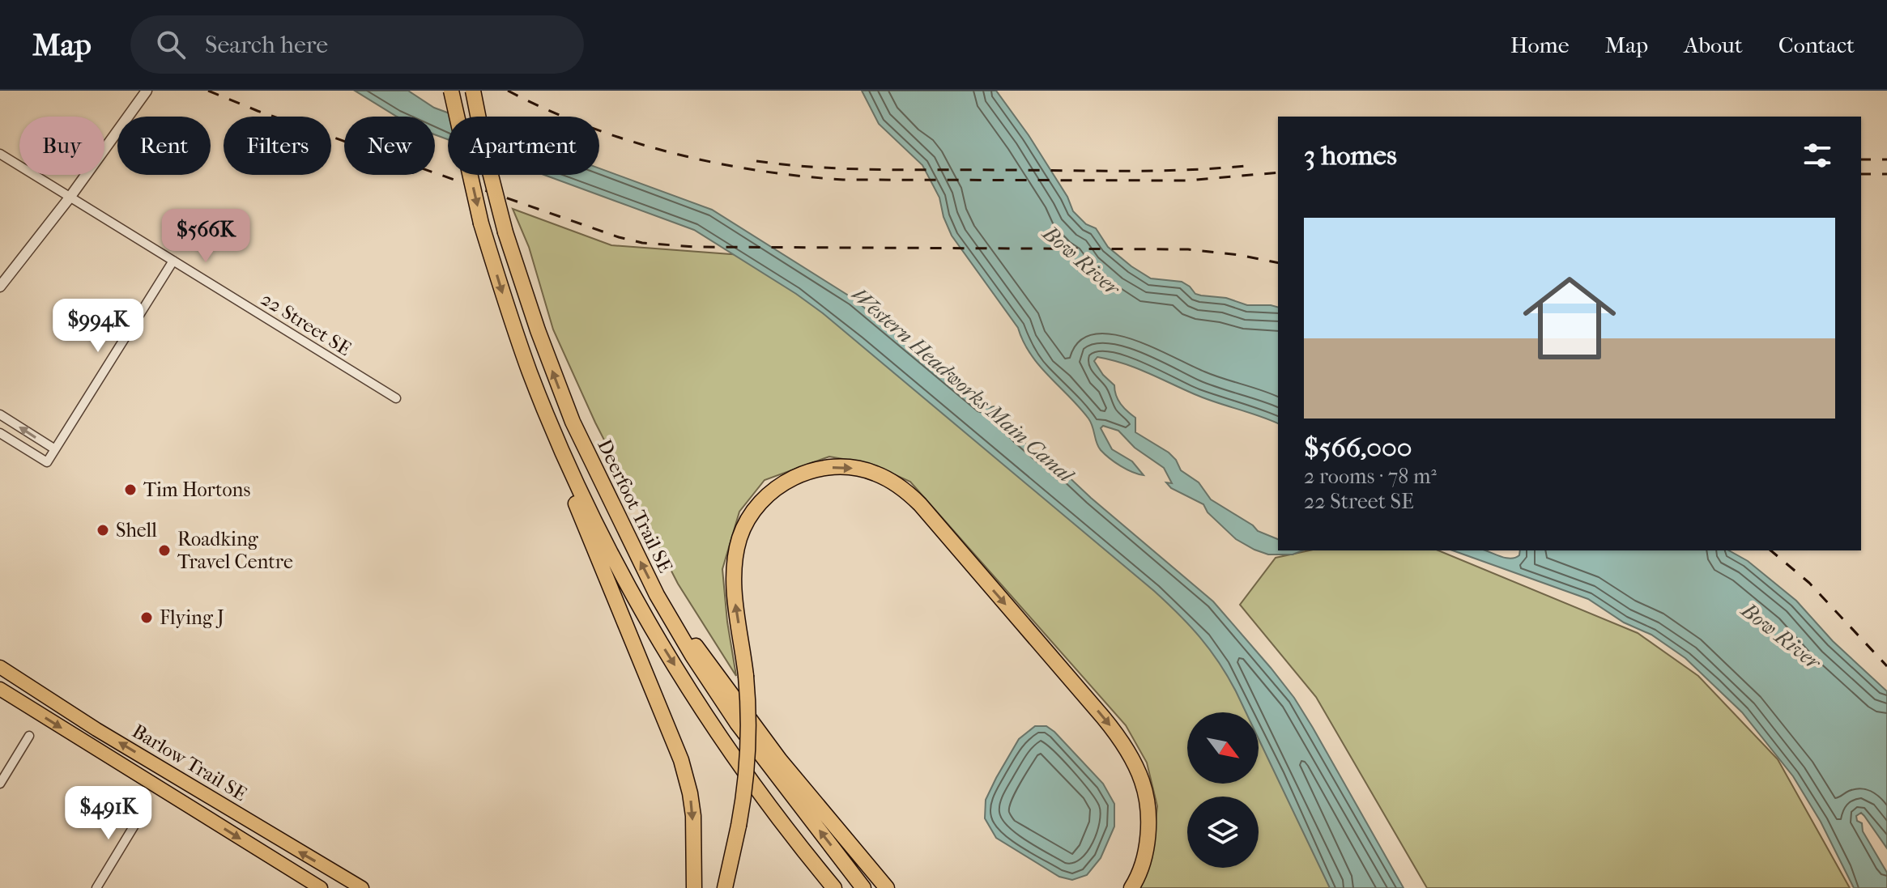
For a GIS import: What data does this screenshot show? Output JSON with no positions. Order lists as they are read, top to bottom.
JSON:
{
  "streets": {
    "highway": ["Deerfoot Trail SE"],
    "main road": ["Barlow Trail SE"],
    "street": ["22 Street SE"]
  },
  "water": ["Bow River", "Western Headworks Main Canal"],
  "places": [
    "Tim Hortons",
    "Shell",
    "Roadking Travel Centre",
    "Flying J"
  ],
  "north": "bottom right",
  "page": {
    "header": "Map",
    "search": "Search here",
    "nav": [
      "Home",
      "Map",
      "About",
      "Contact"
    ],
    "chip": [
      "Buy",
      "Rent",
      "Filters",
      "New",
      "Apartment"
    ],
    "heading": "3 homes",
    "list": [
      {
        "name": "$566,000",
        "note": "2 rooms · 78 m² · 22 Street SE"
      }
    ],
    "price": ["$566K", "$994K", "$491K"]
  }
}
